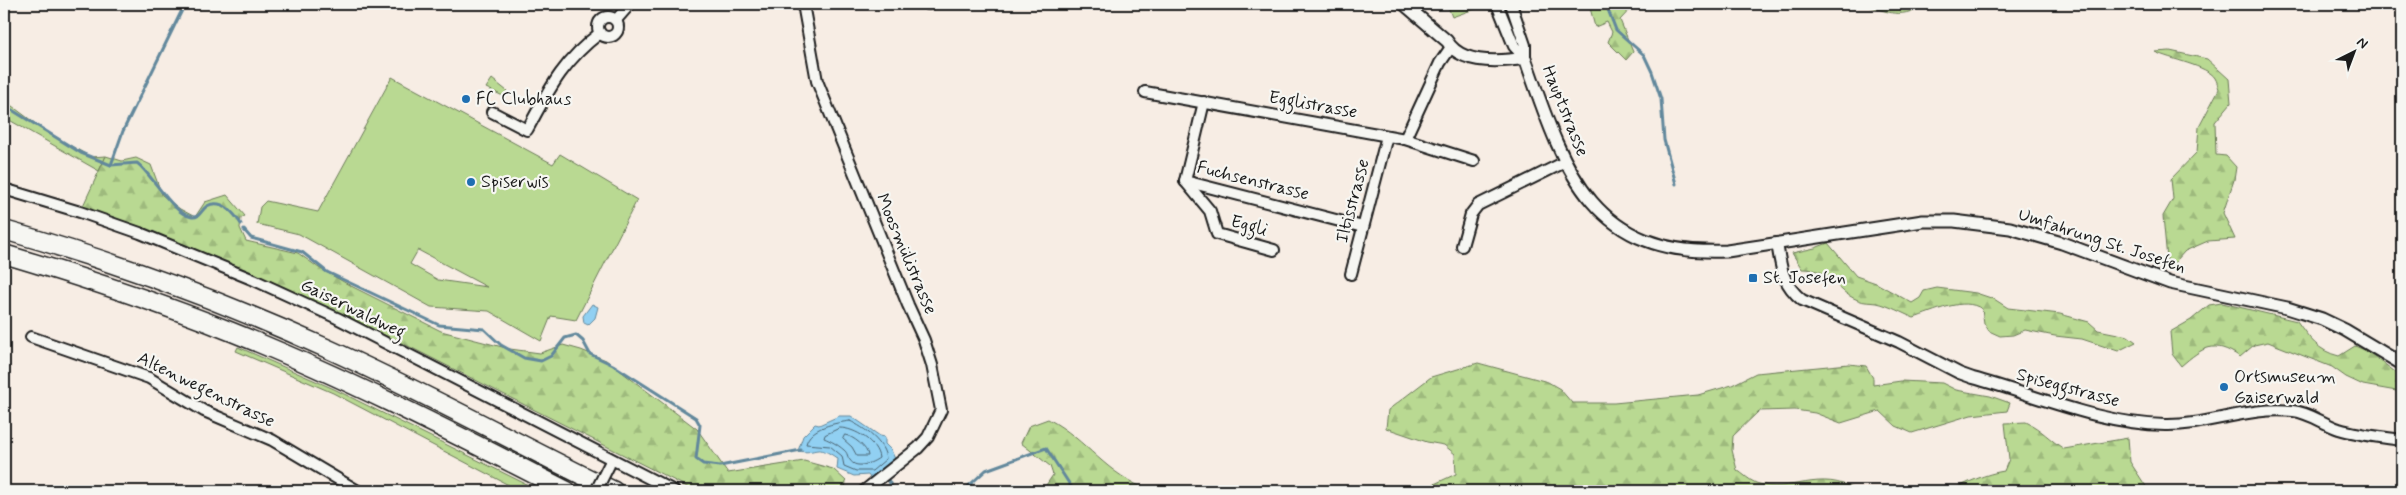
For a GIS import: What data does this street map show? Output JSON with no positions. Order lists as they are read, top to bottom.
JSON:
{
  "streets": {
    "street": [
      "Egglistrasse",
      "Hauptstrasse",
      "Fuchsenstrasse",
      "Iltisstrasse",
      "Eggli",
      "Umfahrung St. Josefen",
      "Moosmülistrasse",
      "Gaiserwaldweg",
      "Spiseggstrasse",
      "Altenwegenstrasse"
    ]
  },
  "crossings": [
    ["Egglistrasse", "Fuchsenstrasse"],
    ["Egglistrasse", "Iltisstrasse"],
    ["Hauptstrasse", "Umfahrung St. Josefen"],
    ["Hauptstrasse", "Spiseggstrasse"],
    ["Fuchsenstrasse", "Iltisstrasse"],
    ["Fuchsenstrasse", "Eggli"],
    ["Umfahrung St. Josefen", "Spiseggstrasse"]
  ],
  "places": {
    "other": ["FC Clubhaus", "Spiserwis", "Ortsmuseum Gaiserwald"],
    "transit": ["St. Josefen"]
  },
  "north": "top right"
}
